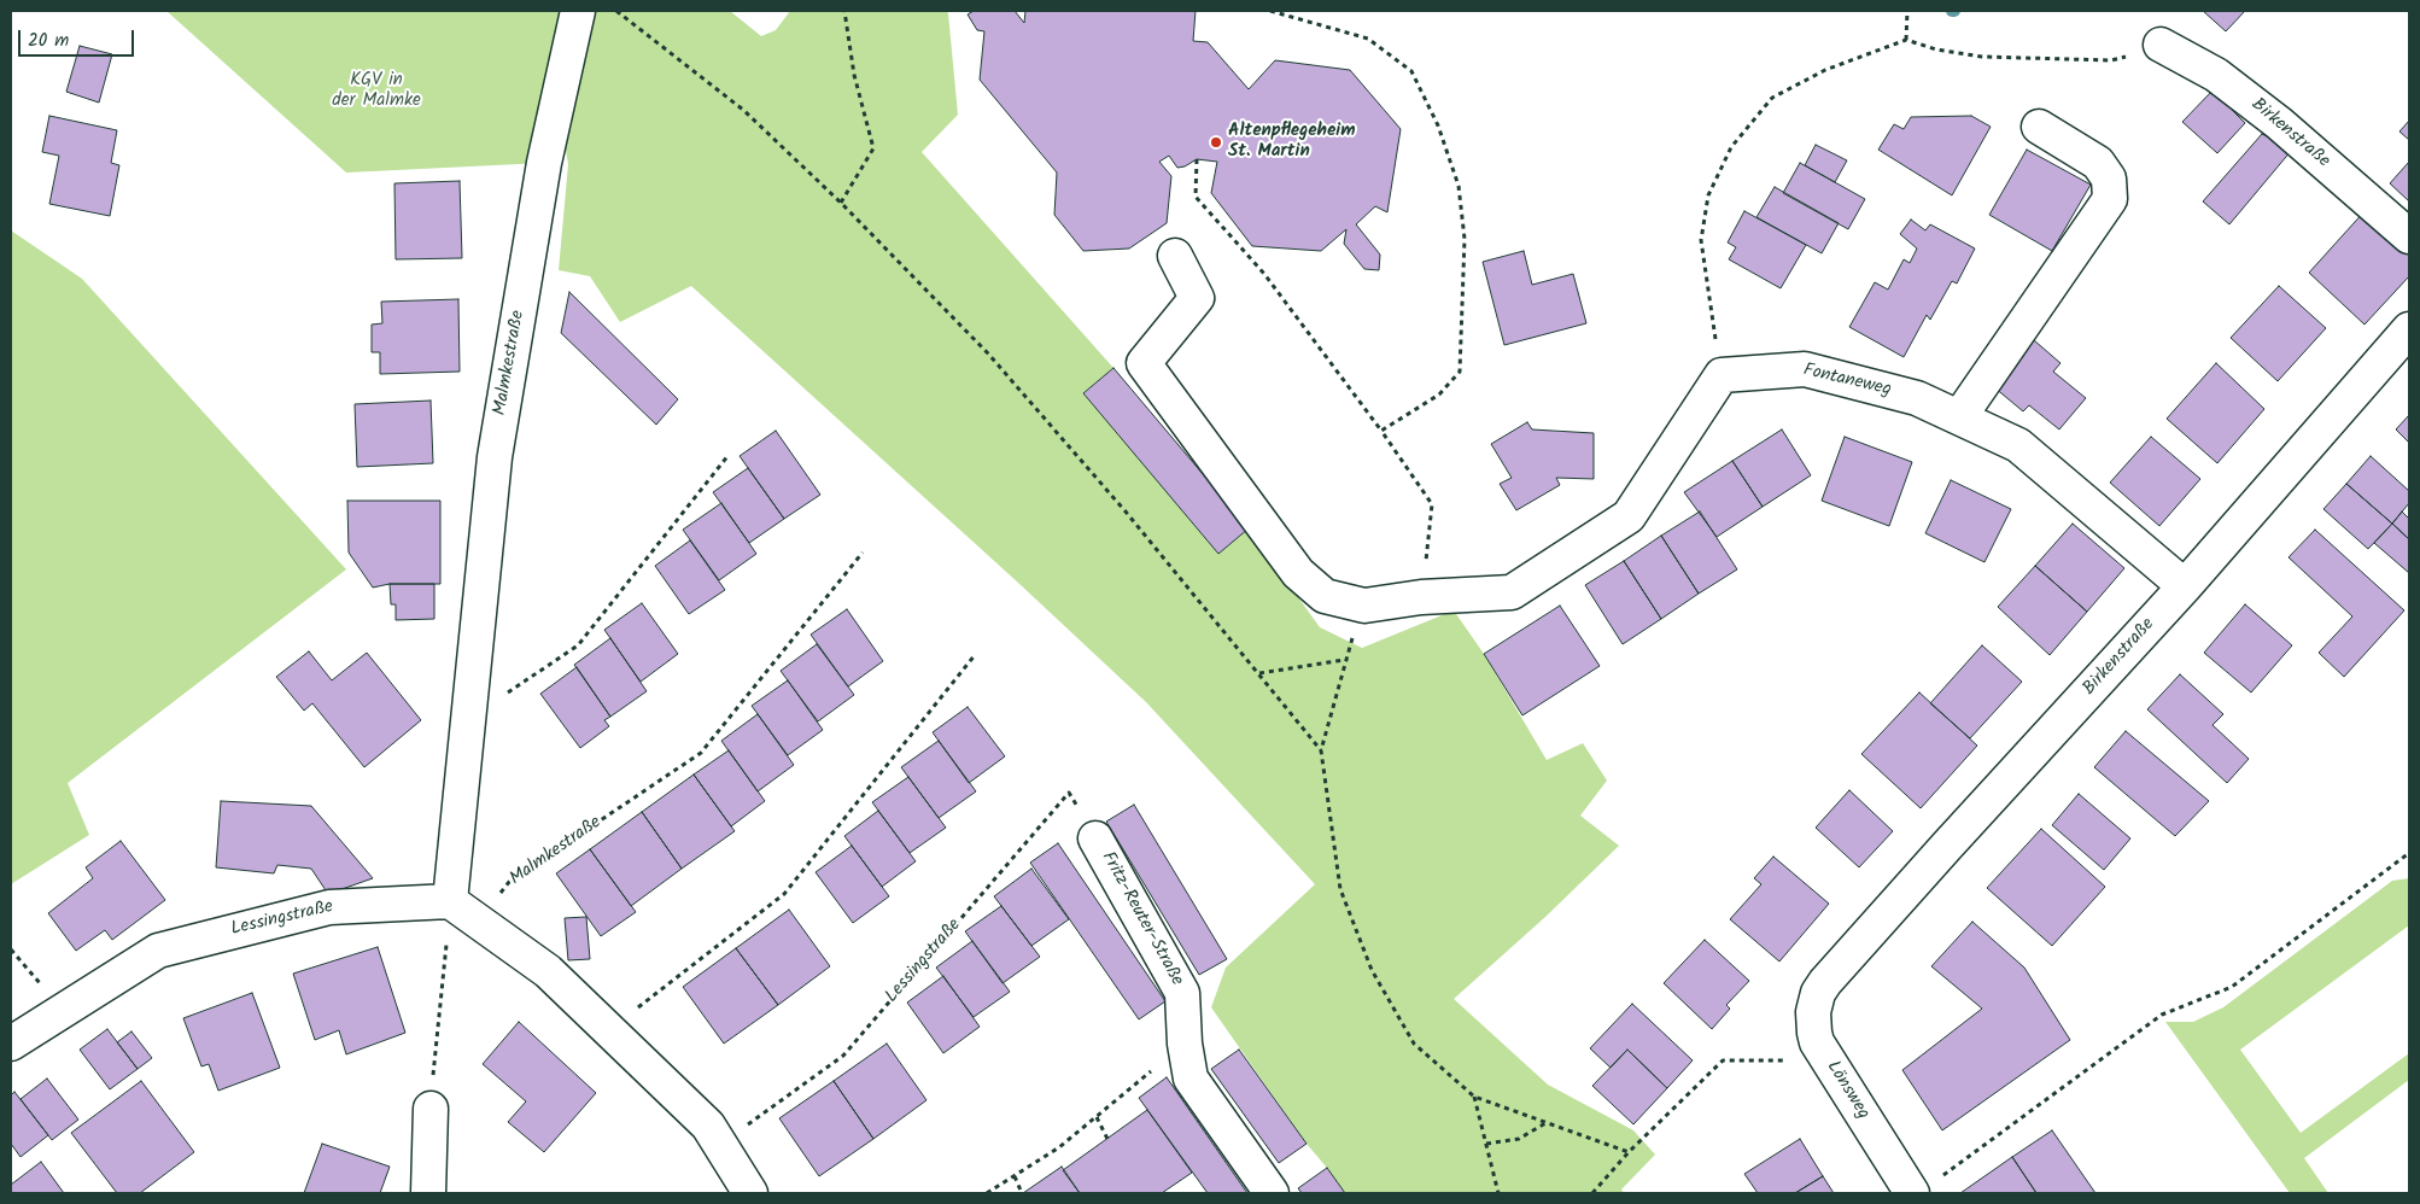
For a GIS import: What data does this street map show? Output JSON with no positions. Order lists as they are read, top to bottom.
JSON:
{
  "streets": {
    "street": [
      "Birkenstraße",
      "Malmkestraße",
      "Fontaneweg",
      "Lessingstraße",
      "Fritz-Reuter-Straße",
      "Lönsweg"
    ]
  },
  "crossings": [
    ["Birkenstraße", "Fontaneweg"],
    ["Birkenstraße", "Lönsweg"],
    ["Malmkestraße", "Lessingstraße"],
    ["Lessingstraße", "Fritz-Reuter-Straße"]
  ],
  "parks": ["KGV in der Malmke"],
  "places": ["Altenpflegeheim St. Martin"],
  "scale_bar": "20 m"
}
